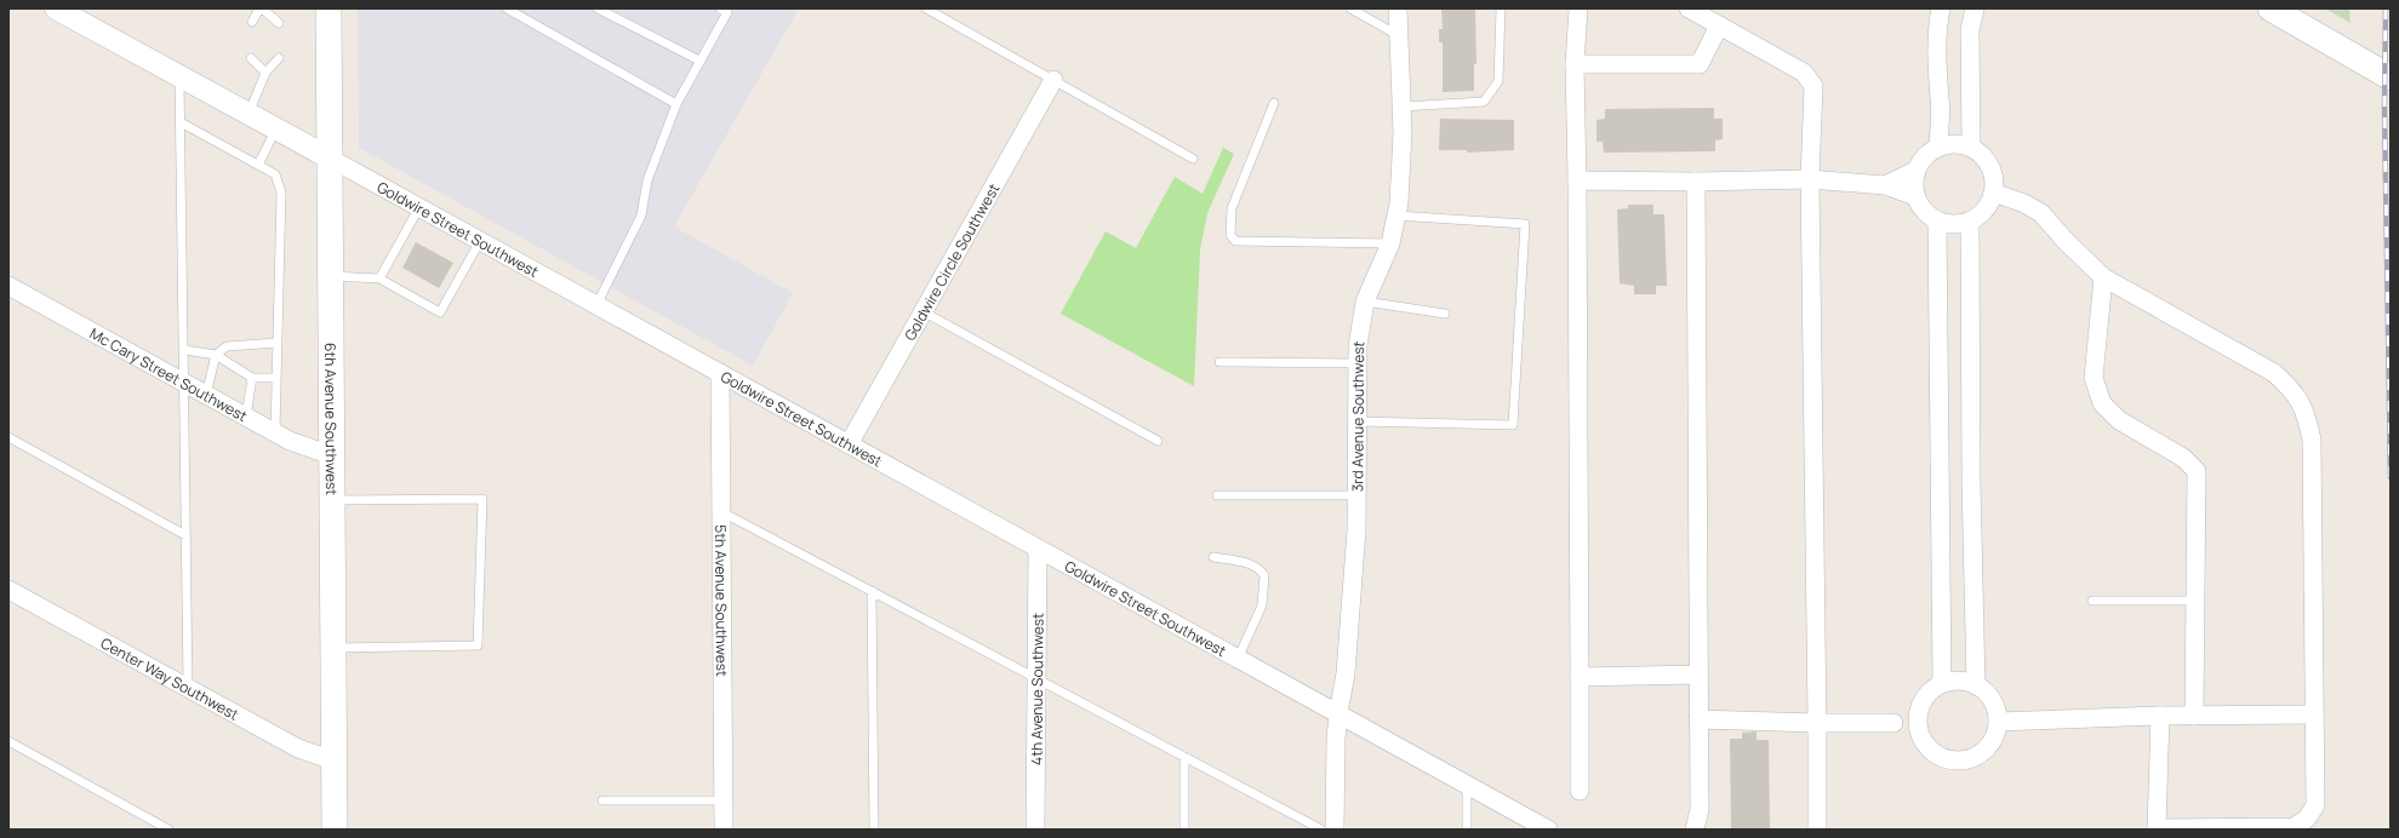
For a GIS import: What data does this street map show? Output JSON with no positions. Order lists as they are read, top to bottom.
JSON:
{
  "streets": {
    "main road": ["6th Avenue Southwest"],
    "street": [
      "Goldwire Street Southwest",
      "Goldwire Circle Southwest",
      "Mc Cary Street Southwest",
      "3rd Avenue Southwest",
      "5th Avenue Southwest",
      "Center Way Southwest",
      "4th Avenue Southwest"
    ]
  },
  "crossings": [
    ["Goldwire Street Southwest", "Goldwire Circle Southwest"],
    ["Goldwire Street Southwest", "3rd Avenue Southwest"],
    ["Goldwire Street Southwest", "6th Avenue Southwest"],
    ["Goldwire Street Southwest", "5th Avenue Southwest"],
    ["Goldwire Street Southwest", "4th Avenue Southwest"],
    ["Mc Cary Street Southwest", "6th Avenue Southwest"],
    ["6th Avenue Southwest", "Center Way Southwest"]
  ]
}
